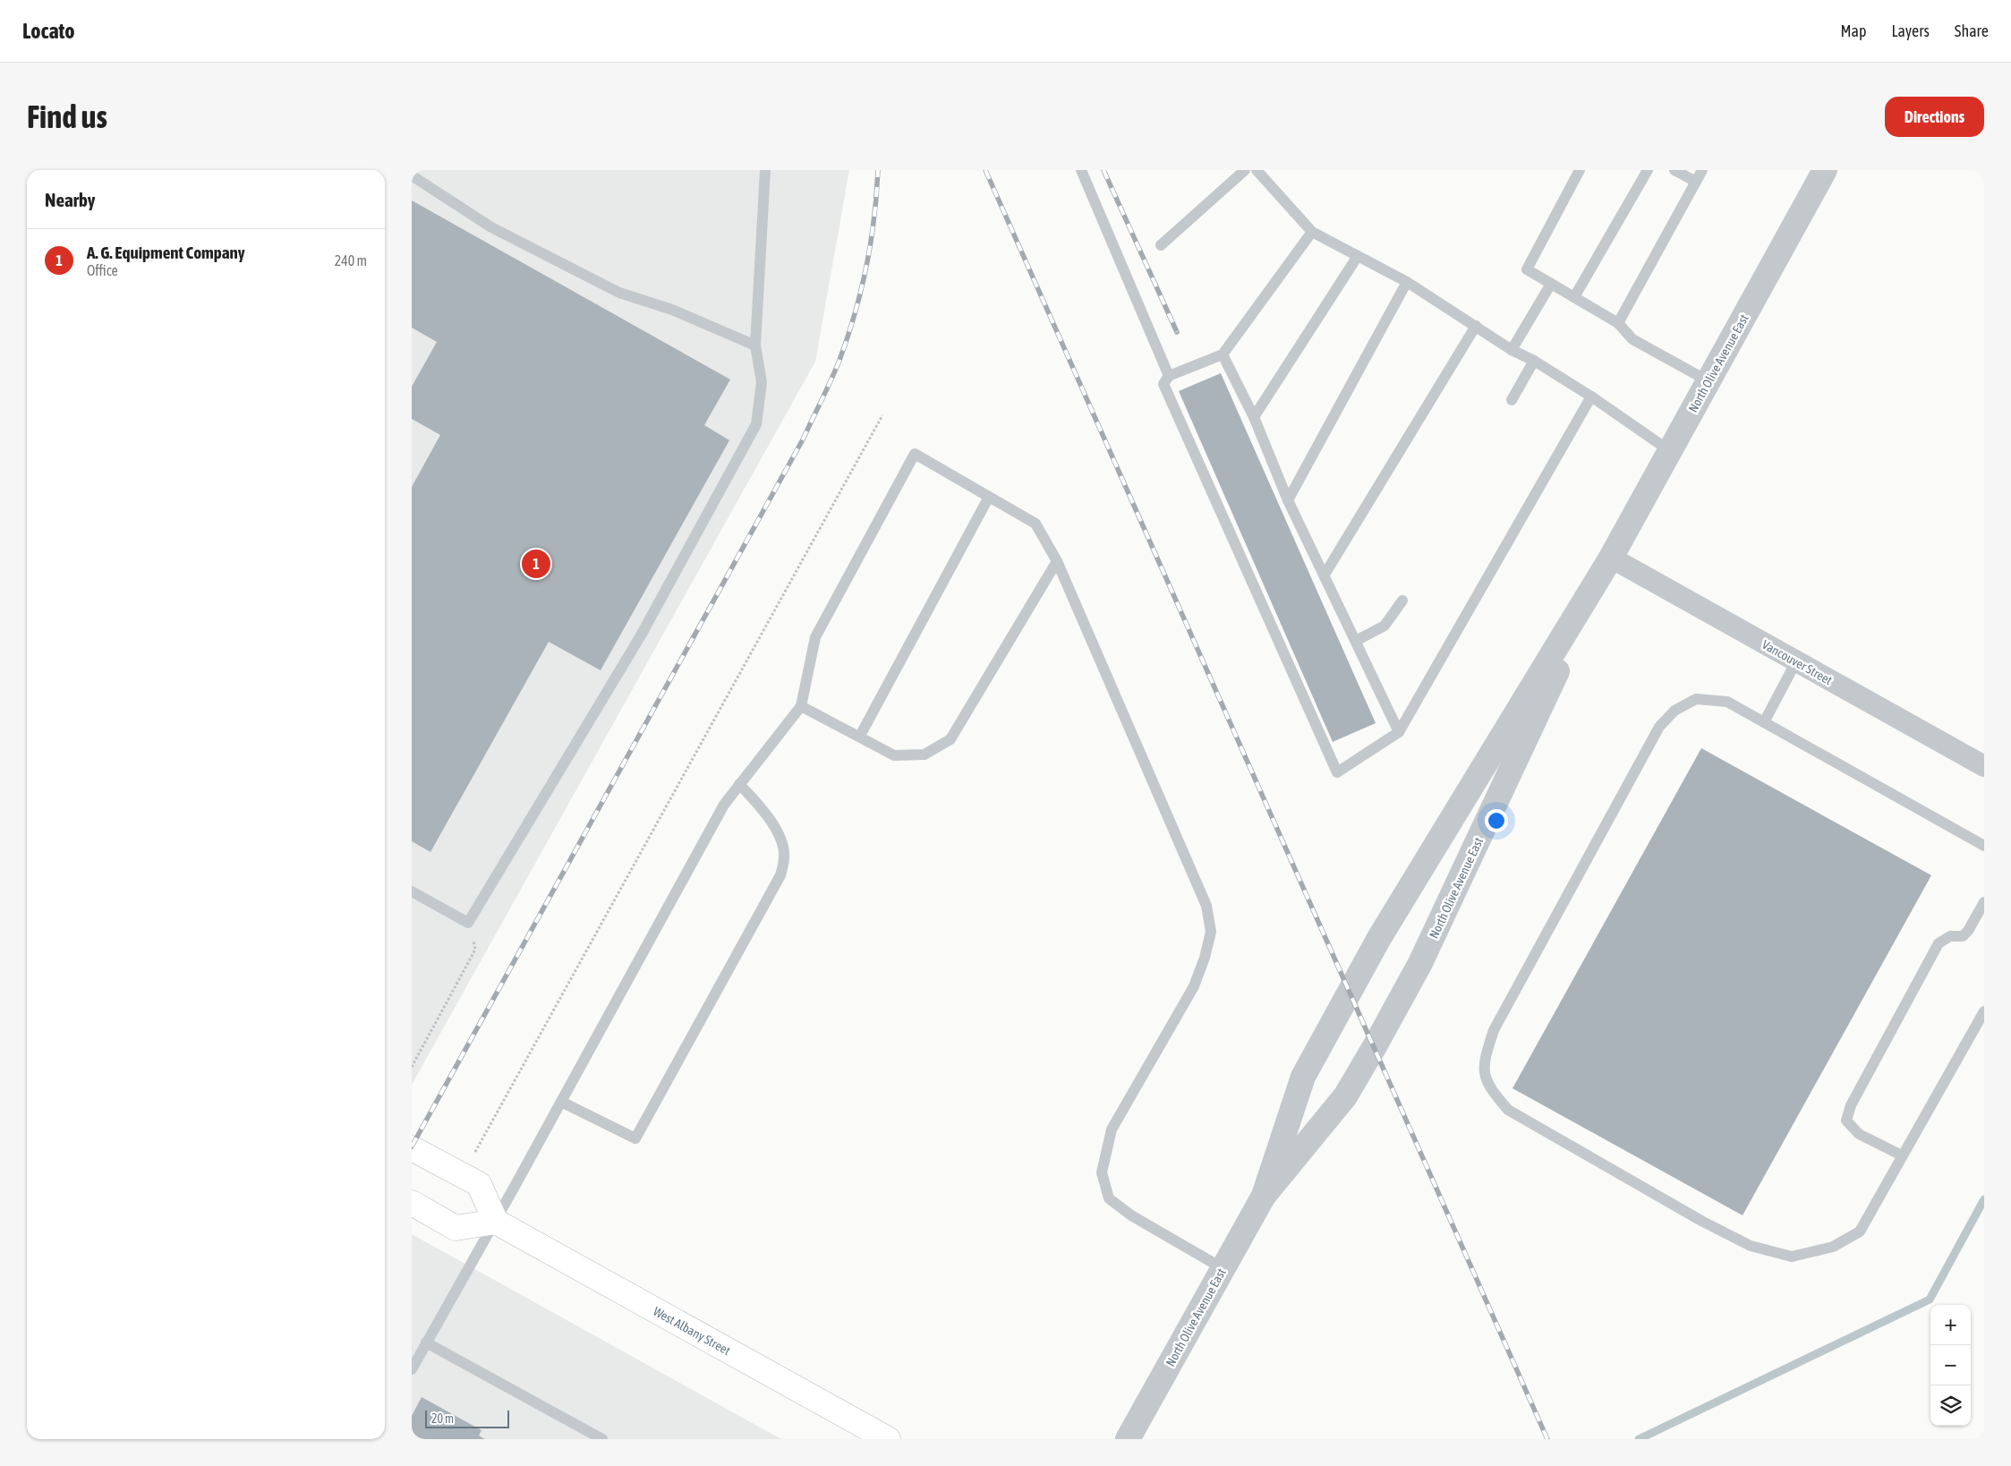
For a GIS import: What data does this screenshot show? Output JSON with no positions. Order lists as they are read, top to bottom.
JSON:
{
  "streets": {
    "main road": ["West Albany Street"],
    "street": ["North Olive Avenue East", "Vancouver Street"]
  },
  "crossings": [
    ["North Olive Avenue East", "Vancouver Street"]
  ],
  "scale_bar": "20 m",
  "page": {
    "header": "Locato",
    "nav": ["Map", "Layers", "Share"],
    "buttons": "Directions",
    "title": "Find us",
    "heading": "Nearby",
    "list": [
      {
        "mark": "1",
        "name": "A. G. Equipment Company",
        "note": "Office",
        "value": "240 m"
      }
    ],
    "pins": "1",
    "map_buttons": ["+", "−"],
    "scale": "20 m"
  }
}
